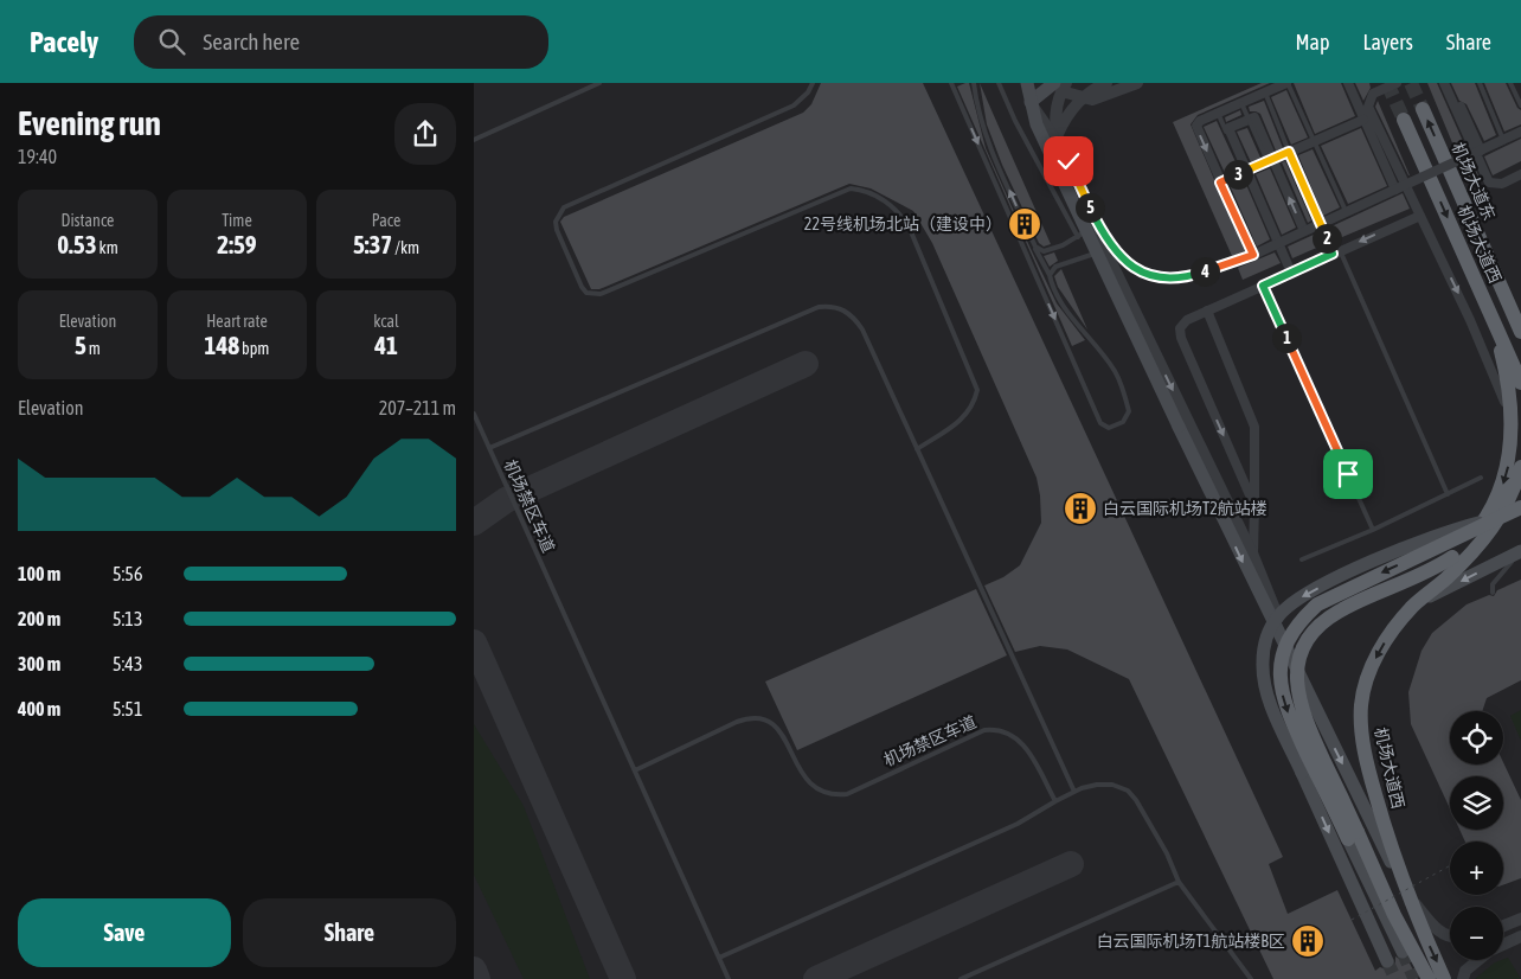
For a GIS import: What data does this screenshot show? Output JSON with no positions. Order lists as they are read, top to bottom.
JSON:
{
  "streets": {
    "highway": ["机场大道东", "机场大道西"],
    "lane": ["机场禁区车道"]
  },
  "one_way": ["机场大道东", "机场大道西"],
  "places": {
    "building": ["22号线机场北站（建设中）", "白云国际机场T2航站楼", "白云国际机场T1航站楼B区"]
  },
  "page": {
    "header": "Pacely",
    "search": "Search here",
    "nav": ["Map", "Layers", "Share"],
    "heading": ["Evening run", "19:40"],
    "pins": [
      "3",
      "5",
      "2",
      "4",
      "1"
    ],
    "stats": [
      ["Distance", "0.53 km"],
      ["Time", "2:59"],
      ["Pace", "5:37 /km"],
      ["Elevation", "5 m"],
      ["Heart rate", "148 bpm"],
      ["kcal", "41"]
    ],
    "chart": ["Elevation", "207–211 m"],
    "list": [
      {
        "name": "100 m",
        "note": "5:56"
      },
      {
        "name": "200 m",
        "note": "5:13"
      },
      {
        "name": "300 m",
        "note": "5:43"
      },
      {
        "name": "400 m",
        "note": "5:51"
      }
    ],
    "map_buttons": ["+", "−"],
    "buttons": ["Save", "Share"]
  }
}
